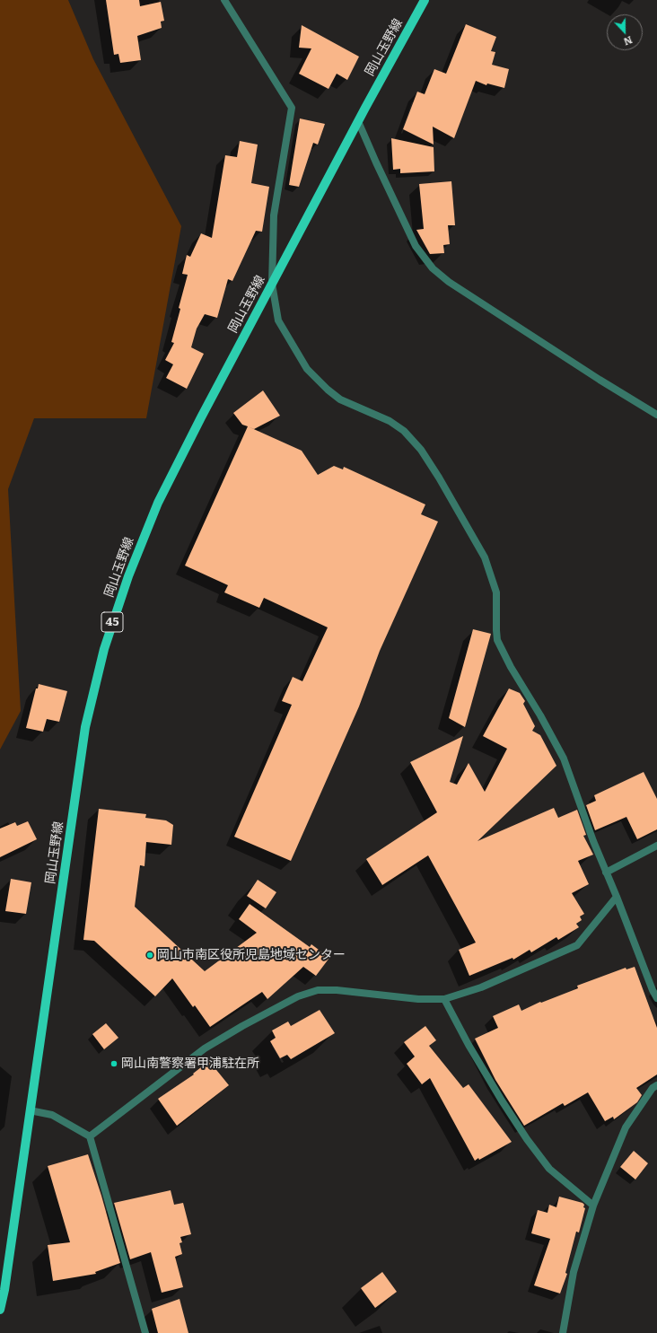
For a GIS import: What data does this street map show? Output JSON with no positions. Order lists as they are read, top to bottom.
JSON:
{
  "streets": {
    "main road": ["岡山玉野線", "45"]
  },
  "places": ["岡山市南区役所児島地域センター", "岡山南警察署甲浦駐在所"],
  "north": "bottom"
}
